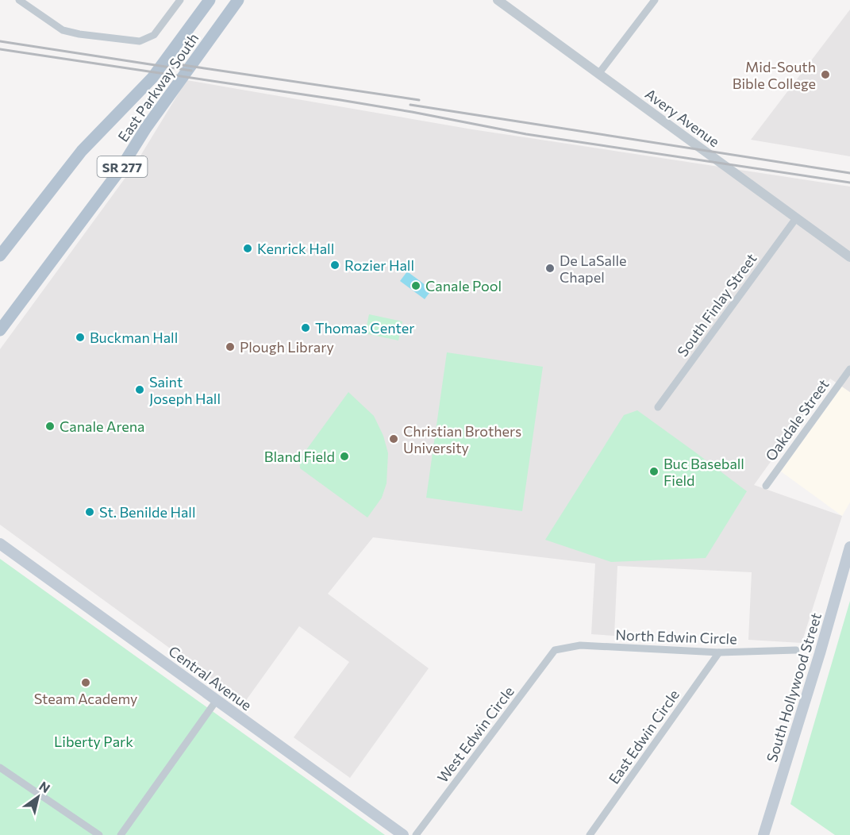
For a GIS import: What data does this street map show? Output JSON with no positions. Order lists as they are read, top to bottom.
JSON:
{
  "streets": {
    "main road": [
      "East Parkway South",
      "SR 277",
      "Central Avenue",
      "South Hollywood Street"
    ],
    "street": [
      "Avery Avenue",
      "South Finlay Street",
      "Oakdale Street",
      "North Edwin Circle",
      "West Edwin Circle",
      "East Edwin Circle"
    ]
  },
  "crossings": [
    ["Avery Avenue", "South Finlay Street"],
    ["North Edwin Circle", "West Edwin Circle"],
    ["North Edwin Circle", "East Edwin Circle"]
  ],
  "parks": ["Liberty Park"],
  "places": [
    "Mid-South Bible College",
    "Kenrick Hall",
    "Rozier Hall",
    "De LaSalle Chapel",
    "Canale Pool",
    "Thomas Center",
    "Buckman Hall",
    "Plough Library",
    "Saint Joseph Hall",
    "Canale Arena",
    "Christian Brothers University",
    "Bland Field",
    "Buc Baseball Field",
    "St. Benilde Hall",
    "Steam Academy"
  ],
  "north": "top right"
}
